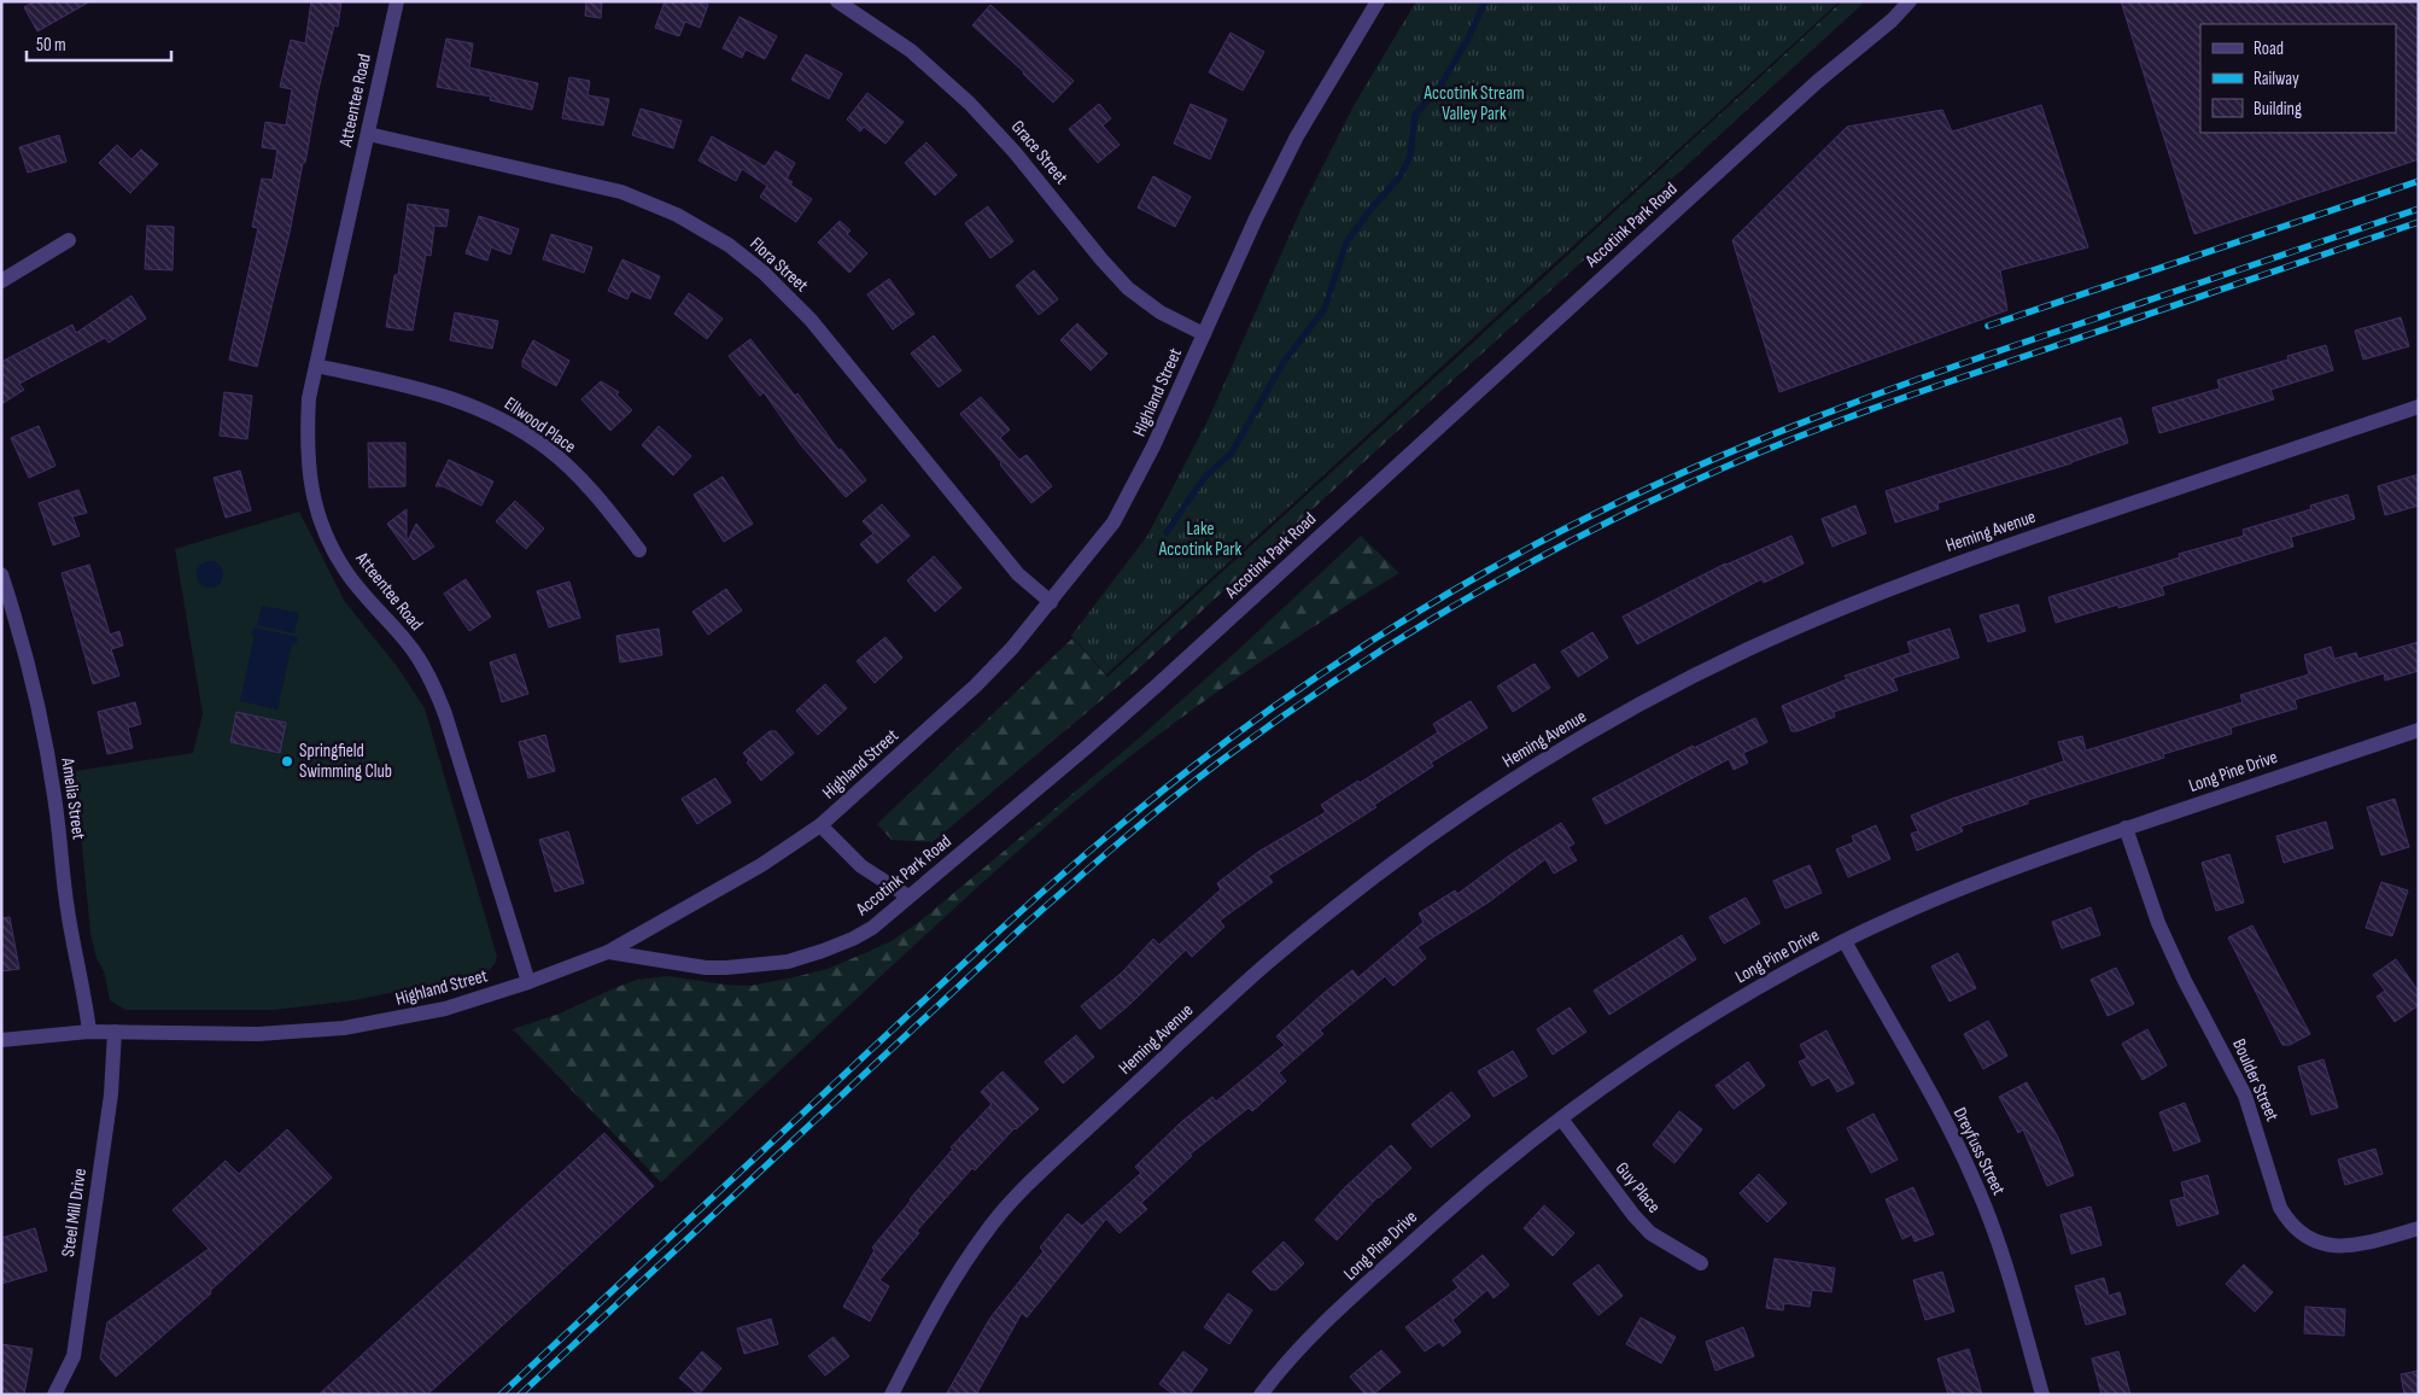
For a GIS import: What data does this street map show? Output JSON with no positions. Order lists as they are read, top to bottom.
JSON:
{
  "streets": {
    "street": [
      "Atteentee Road",
      "Grace Street",
      "Accotink Park Road",
      "Flora Street",
      "Highland Street",
      "Ellwood Place",
      "Heming Avenue",
      "Long Pine Drive",
      "Amelia Street",
      "Boulder Street",
      "Dreyfuss Street",
      "Guy Place",
      "Steel Mill Drive"
    ]
  },
  "crossings": [
    ["Atteentee Road", "Flora Street"],
    ["Atteentee Road", "Highland Street"],
    ["Atteentee Road", "Ellwood Place"],
    ["Grace Street", "Highland Street"],
    ["Accotink Park Road", "Highland Street"],
    ["Flora Street", "Highland Street"],
    ["Highland Street", "Amelia Street"],
    ["Highland Street", "Steel Mill Drive"],
    ["Long Pine Drive", "Boulder Street"],
    ["Long Pine Drive", "Dreyfuss Street"],
    ["Long Pine Drive", "Guy Place"]
  ],
  "parks": ["Accotink Stream Valley Park", "Lake Accotink Park"],
  "places": ["Springfield Swimming Club"],
  "legend": ["Road", "Railway", "Building"],
  "scale_bar": "50 m"
}
